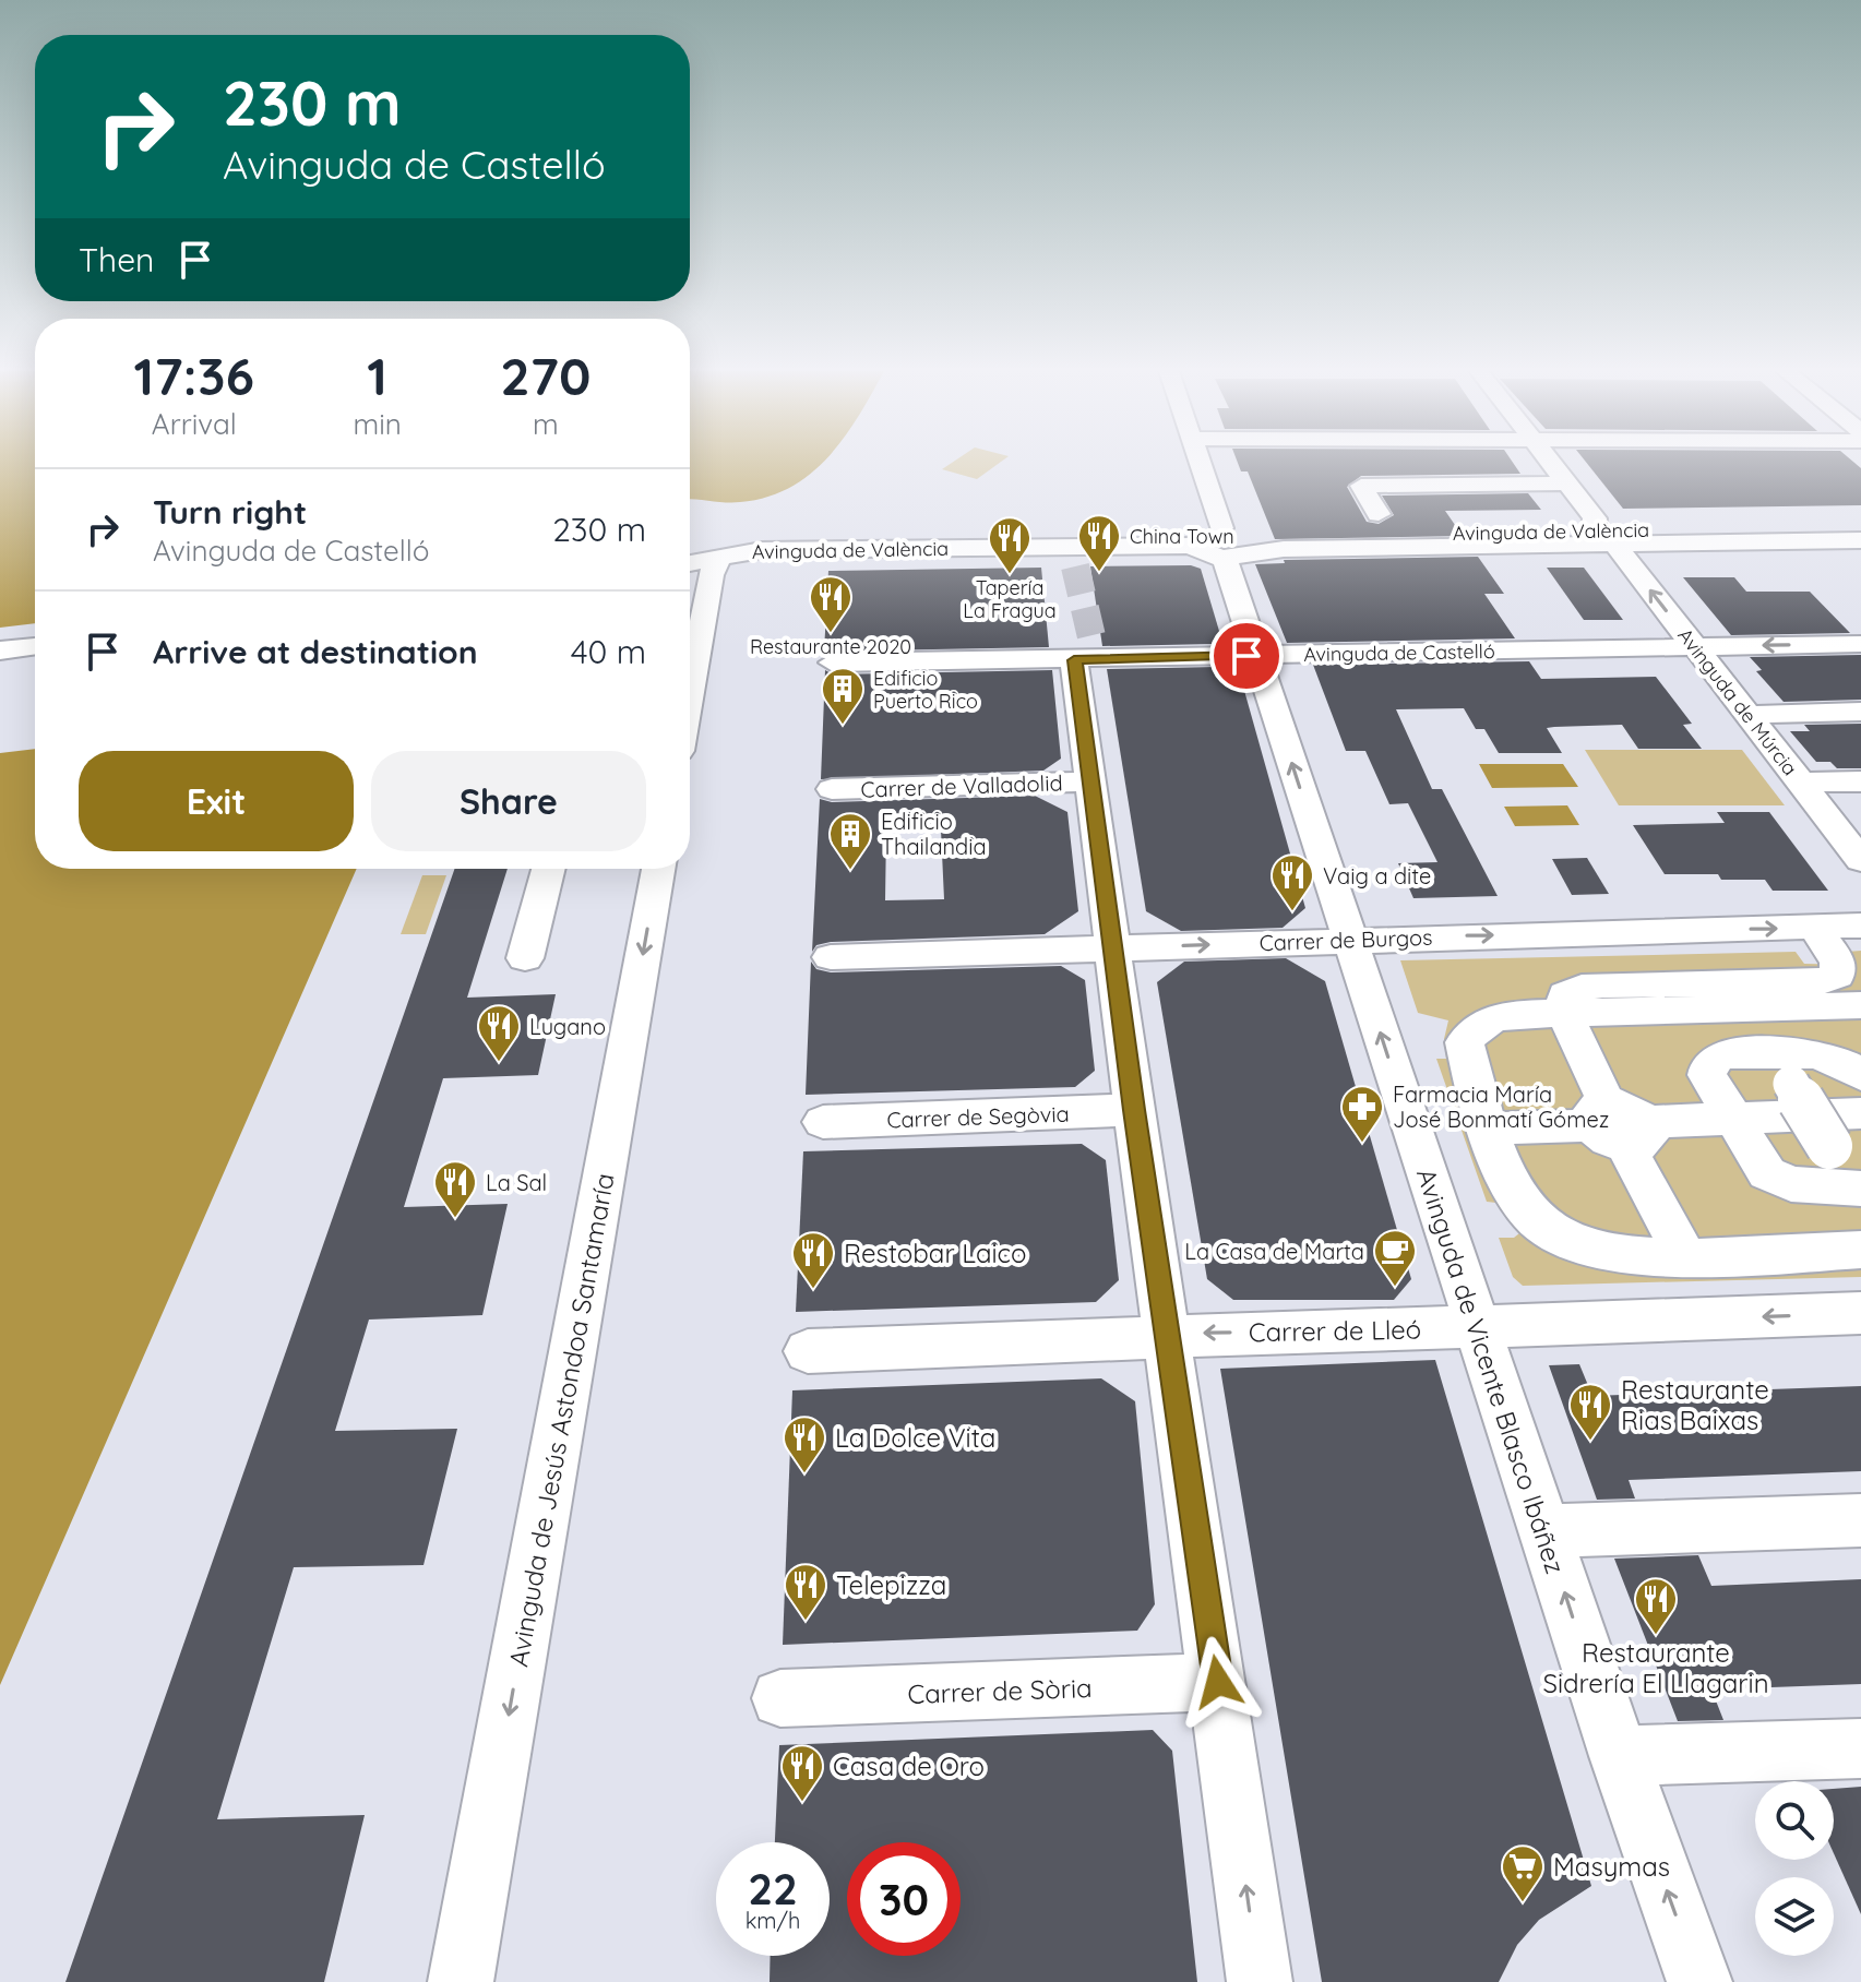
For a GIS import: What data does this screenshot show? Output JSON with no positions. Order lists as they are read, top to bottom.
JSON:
{
  "streets": {
    "street": [
      "Avinguda de València",
      "Avinguda de Castelló",
      "Avinguda de Múrcia",
      "Carrer de Valladolid",
      "Carrer de Burgos",
      "Carrer de Segòvia",
      "Carrer de Lleó",
      "Avinguda de Vicente Blasco Ibáñez",
      "Avinguda de Jesús Astondoa Santamaría",
      "Carrer de Sòria"
    ]
  },
  "crossings": [
    ["Avinguda de València", "Avinguda de Múrcia"],
    ["Avinguda de València", "Avinguda de Vicente Blasco Ibáñez"],
    ["Avinguda de Castelló", "Avinguda de Múrcia"],
    ["Avinguda de Castelló", "Avinguda de Vicente Blasco Ibáñez"],
    ["Carrer de Burgos", "Avinguda de Vicente Blasco Ibáñez"],
    ["Carrer de Lleó", "Avinguda de Vicente Blasco Ibáñez"]
  ],
  "one_way": ["Avinguda de Jesús Astondoa Santamaría"],
  "places": {
    "restaurant": [
      "China Town",
      "Tapería La Fragua",
      "Restaurante 2020",
      "Vaig a dite",
      "Lugano",
      "La Sal",
      "Restobar Laico",
      "Restaurante Rias Baixas",
      "La Dolce Vita",
      "Telepizza",
      "Restaurante Sidrería El Llagarin",
      "Casa de Oro"
    ],
    "building": ["Edificio Puerto Rico", "Edificio Thailandia"],
    "pharmacy": ["Farmacia María José Bonmatí Gómez"],
    "cafe": ["La Casa de Marta"],
    "supermarket": ["Masymas"]
  },
  "page": {
    "turn": ["230 m", "Avinguda de Castelló"],
    "then": "Then",
    "eta": [
      "17:36",
      "Arrival",
      "1",
      "min",
      "270",
      "m"
    ],
    "list": [
      {
        "name": "Turn right",
        "note": "Avinguda de Castelló",
        "value": "230 m"
      },
      {
        "name": "Arrive at destination",
        "value": "40 m"
      }
    ],
    "buttons": ["Exit", "Share"],
    "speed": "22 km/h",
    "limit": "30"
  }
}
